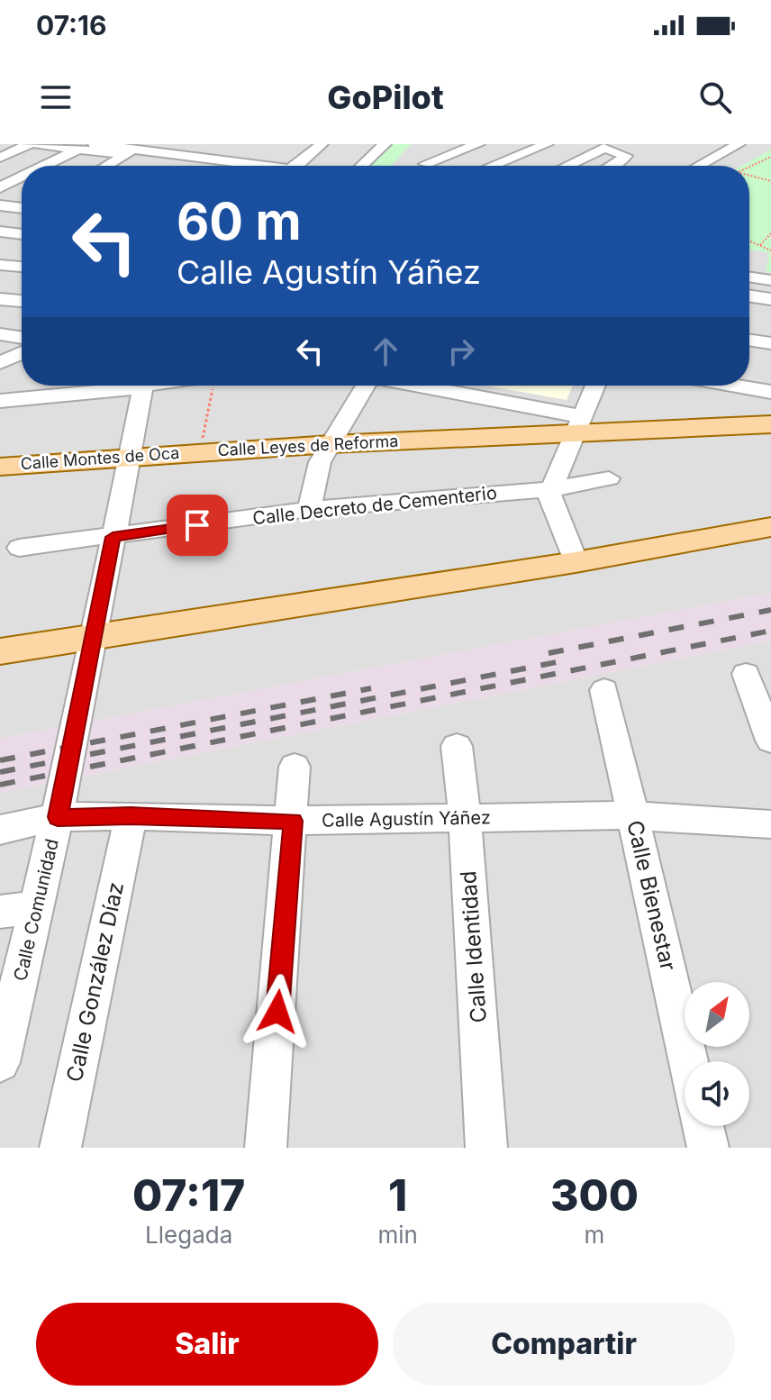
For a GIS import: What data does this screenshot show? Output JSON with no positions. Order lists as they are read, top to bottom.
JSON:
{
  "streets": {
    "main road": ["Calle Leyes de Reforma", "Calle Montes de Oca"],
    "street": [
      "Calle Decreto de Cementerio",
      "Calle Agustín Yáñez",
      "Calle Bienestar",
      "Calle Comunidad",
      "Calle Identidad",
      "Calle González Díaz"
    ]
  },
  "crossings": [
    ["Calle Leyes de Reforma", "Calle Montes de Oca"],
    ["Calle Montes de Oca", "Calle Comunidad"],
    ["Calle Decreto de Cementerio", "Calle Comunidad"],
    ["Calle Agustín Yáñez", "Calle Bienestar"],
    ["Calle Agustín Yáñez", "Calle Comunidad"],
    ["Calle Agustín Yáñez", "Calle Identidad"],
    ["Calle Agustín Yáñez", "Calle González Díaz"]
  ],
  "north": "top right",
  "page": {
    "status": "07:16",
    "header": "GoPilot",
    "turn": ["60 m", "Calle Agustín Yáñez"],
    "eta": [
      "07:17",
      "Llegada",
      "1",
      "min",
      "300",
      "m"
    ],
    "buttons": ["Salir", "Compartir"]
  }
}
